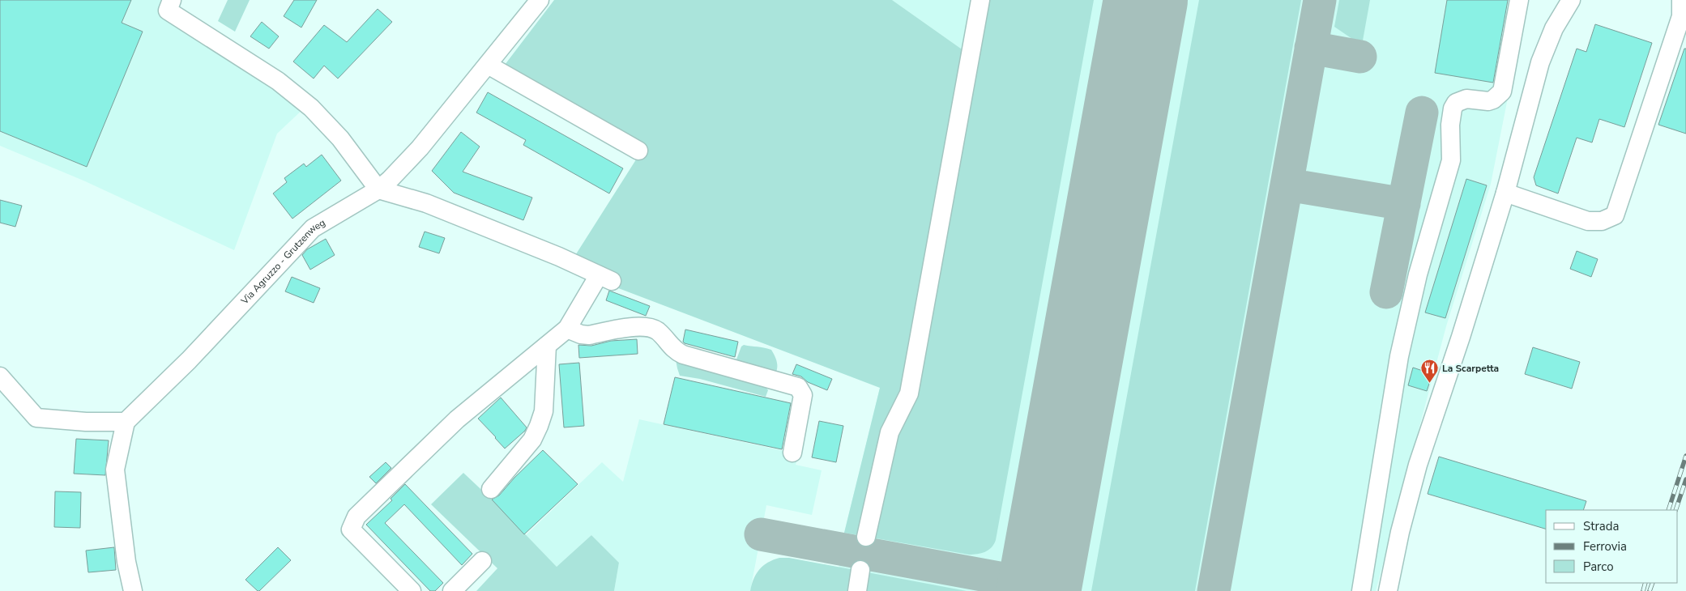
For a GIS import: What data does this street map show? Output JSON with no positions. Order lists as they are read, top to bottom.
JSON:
{
  "streets": {
    "street": ["Via Agruzzo - Grutzenweg"]
  },
  "places": {
    "restaurant": ["La Scarpetta"]
  },
  "legend": ["Strada", "Ferrovia", "Parco"]
}
